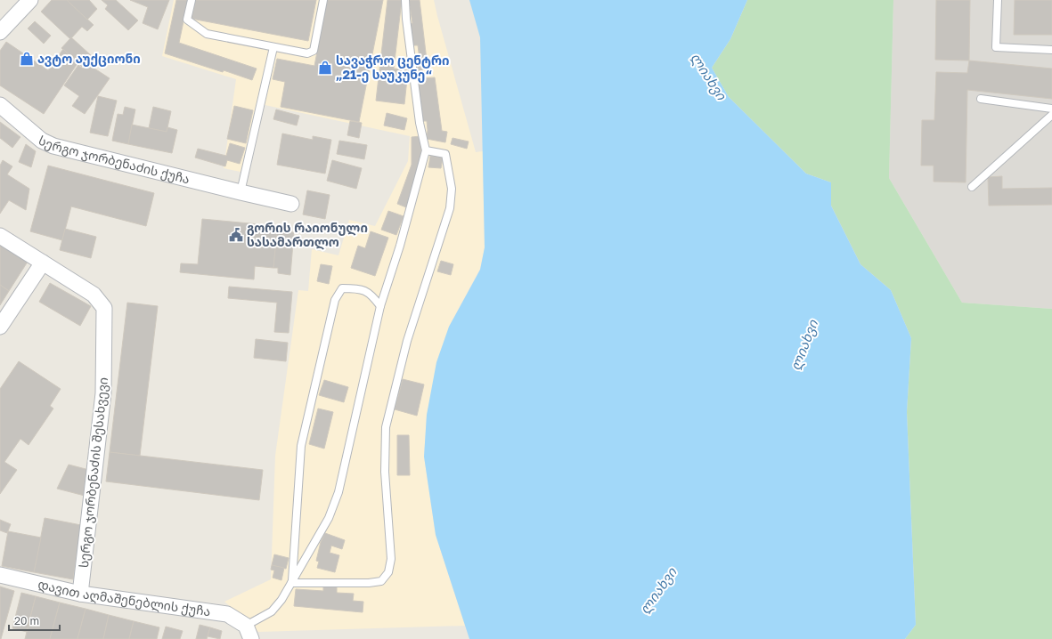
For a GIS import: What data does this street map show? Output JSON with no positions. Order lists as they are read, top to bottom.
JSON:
{
  "streets": {
    "street": ["სერგო ჯორბენაძის ქუჩა", "სერგო ჯორბენაძის შესახვევი", "დავით აღმაშენებლის ქუჩა"]
  },
  "crossings": [
    ["სერგო ჯორბენაძის შესახვევი", "დავით აღმაშენებლის ქუჩა"]
  ],
  "water": ["ლიახვი"],
  "places": {
    "shop": ["ავტო აუქციონი", "სავაჭრო ცენტრი „21-ე საუკუნე“"],
    "public building": ["გორის რაიონული სასამართლო"]
  },
  "scale_bar": "20 m"
}
